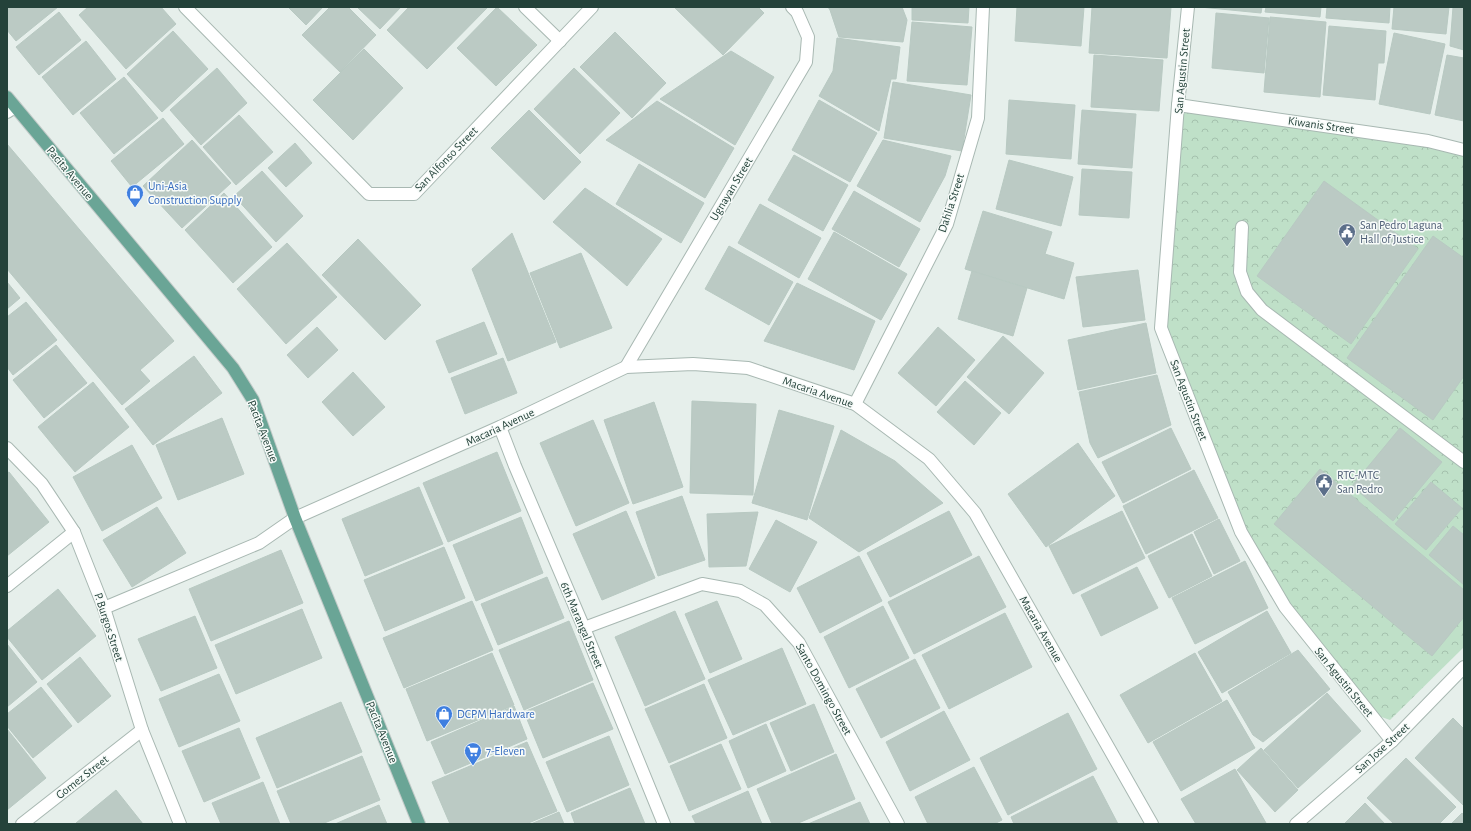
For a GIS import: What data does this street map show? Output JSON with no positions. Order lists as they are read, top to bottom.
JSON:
{
  "streets": {
    "main road": ["Pacita Avenue"],
    "street": [
      "San Agustin Street",
      "Kiwanis Street",
      "San Alfonso Street",
      "Ugnayan Street",
      "Dahlia Street",
      "Macaria Avenue",
      "6th Marangal Street",
      "P. Burgos Street",
      "Santo Domingo Street",
      "San Jose Street",
      "Gomez Street"
    ]
  },
  "crossings": [
    ["San Agustin Street", "Kiwanis Street"],
    ["San Agustin Street", "San Jose Street"],
    ["Pacita Avenue", "Macaria Avenue"],
    ["Ugnayan Street", "Macaria Avenue"],
    ["Dahlia Street", "Macaria Avenue"],
    ["Macaria Avenue", "6th Marangal Street"],
    ["Macaria Avenue", "P. Burgos Street"],
    ["6th Marangal Street", "Santo Domingo Street"],
    ["P. Burgos Street", "Gomez Street"]
  ],
  "places": {
    "shop": ["Uni-Asia Construction Supply", "DCPM Hardware"],
    "public building": ["San Pedro Laguna Hall of Justice", "RTC-MTC San Pedro"],
    "supermarket": ["7-Eleven"]
  }
}
